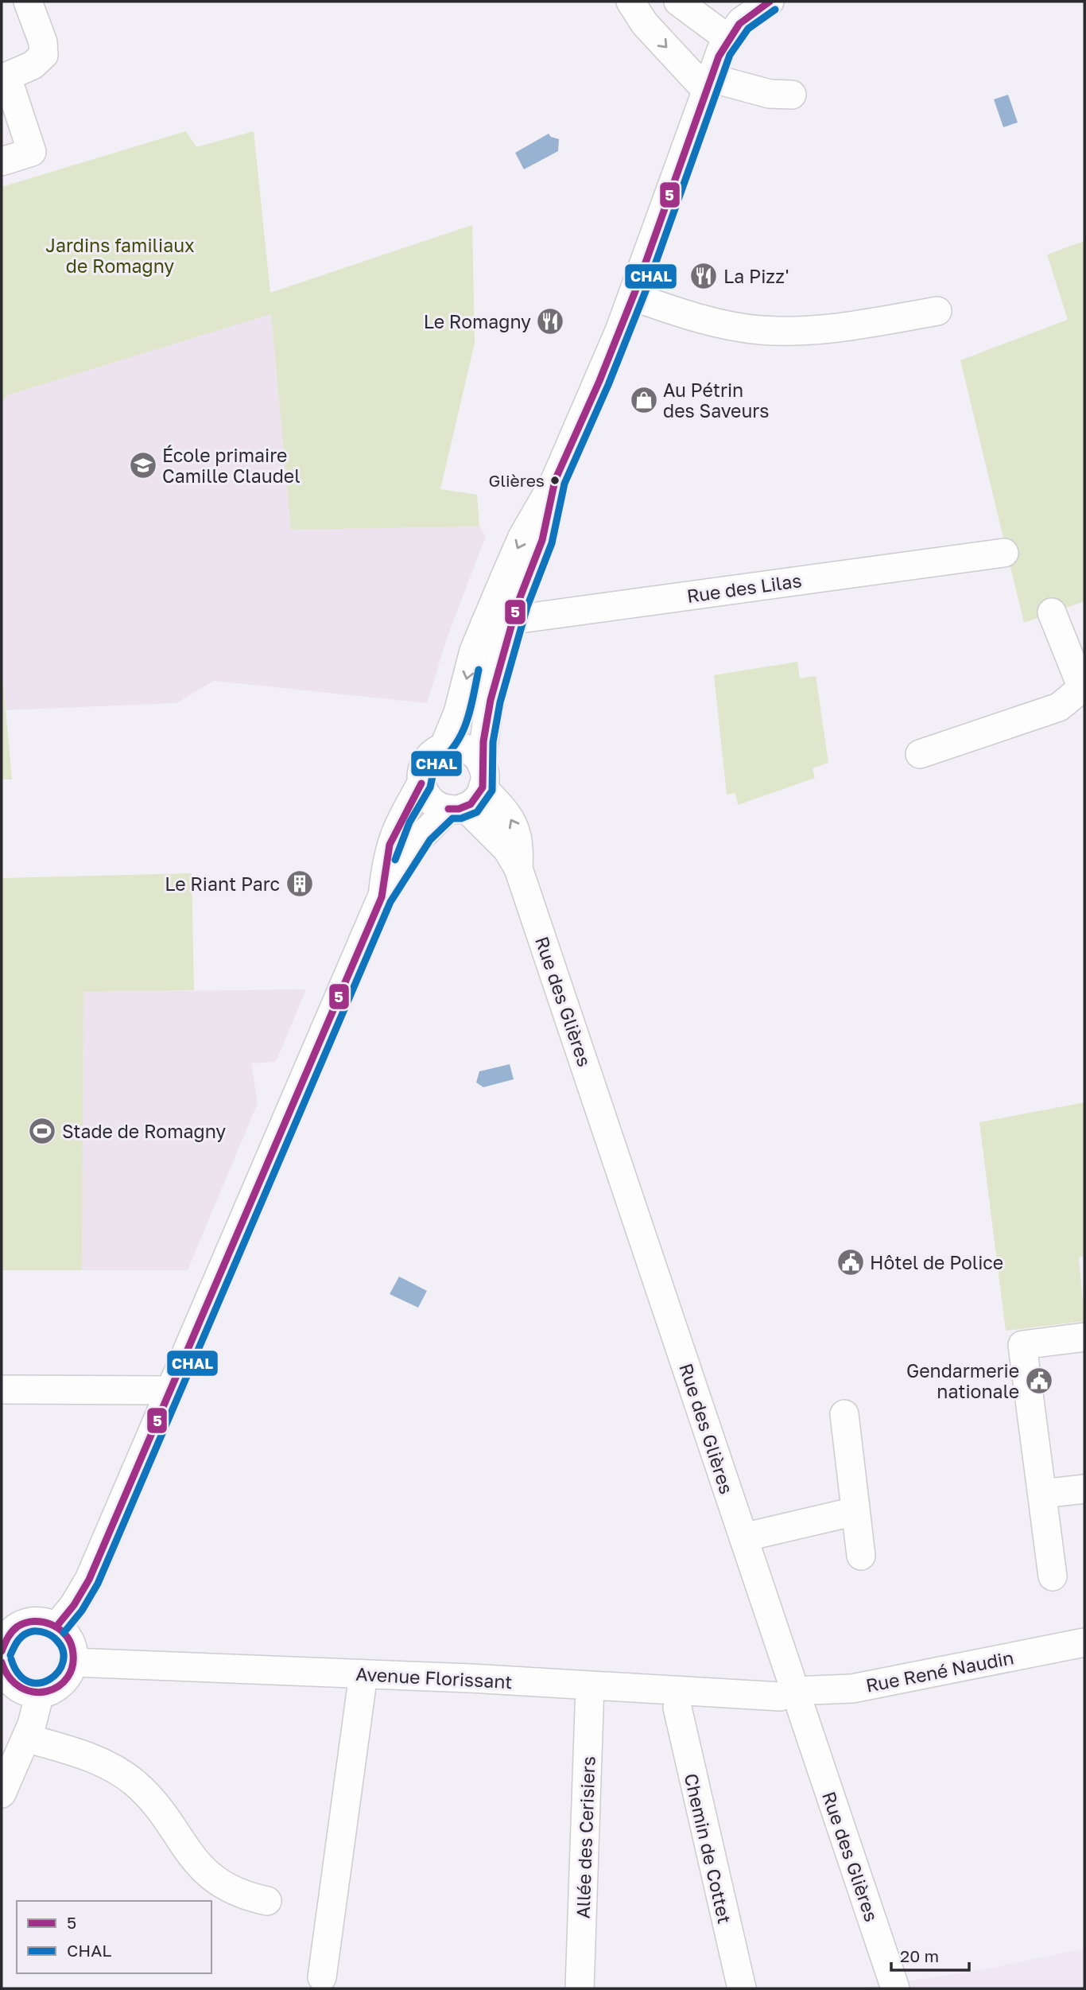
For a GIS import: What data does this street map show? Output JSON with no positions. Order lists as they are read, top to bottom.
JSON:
{
  "streets": {
    "street": [
      "Rue des Lilas",
      "Rue des Glières",
      "Rue René Naudin",
      "Avenue Florissant",
      "Allée des Cerisiers",
      "Chemin de Cottet"
    ]
  },
  "crossings": [
    ["Rue des Glières", "Rue René Naudin"],
    ["Rue des Glières", "Avenue Florissant"],
    ["Rue René Naudin", "Avenue Florissant"],
    ["Avenue Florissant", "Allée des Cerisiers"]
  ],
  "parks": ["Jardins familiaux de Romagny"],
  "places": {
    "restaurant": ["La Pizz'", "Le Romagny"],
    "shop": ["Au Pétrin des Saveurs"],
    "school or university": ["École primaire Camille Claudel"],
    "other": ["Glières"],
    "building": ["Le Riant Parc"],
    "sports": ["Stade de Romagny"],
    "public building": ["Hôtel de Police", "Gendarmerie nationale"]
  },
  "lines": ["transit line 5", "transit line CHAL"],
  "legend": ["5", "CHAL"],
  "scale_bar": "20 m"
}
